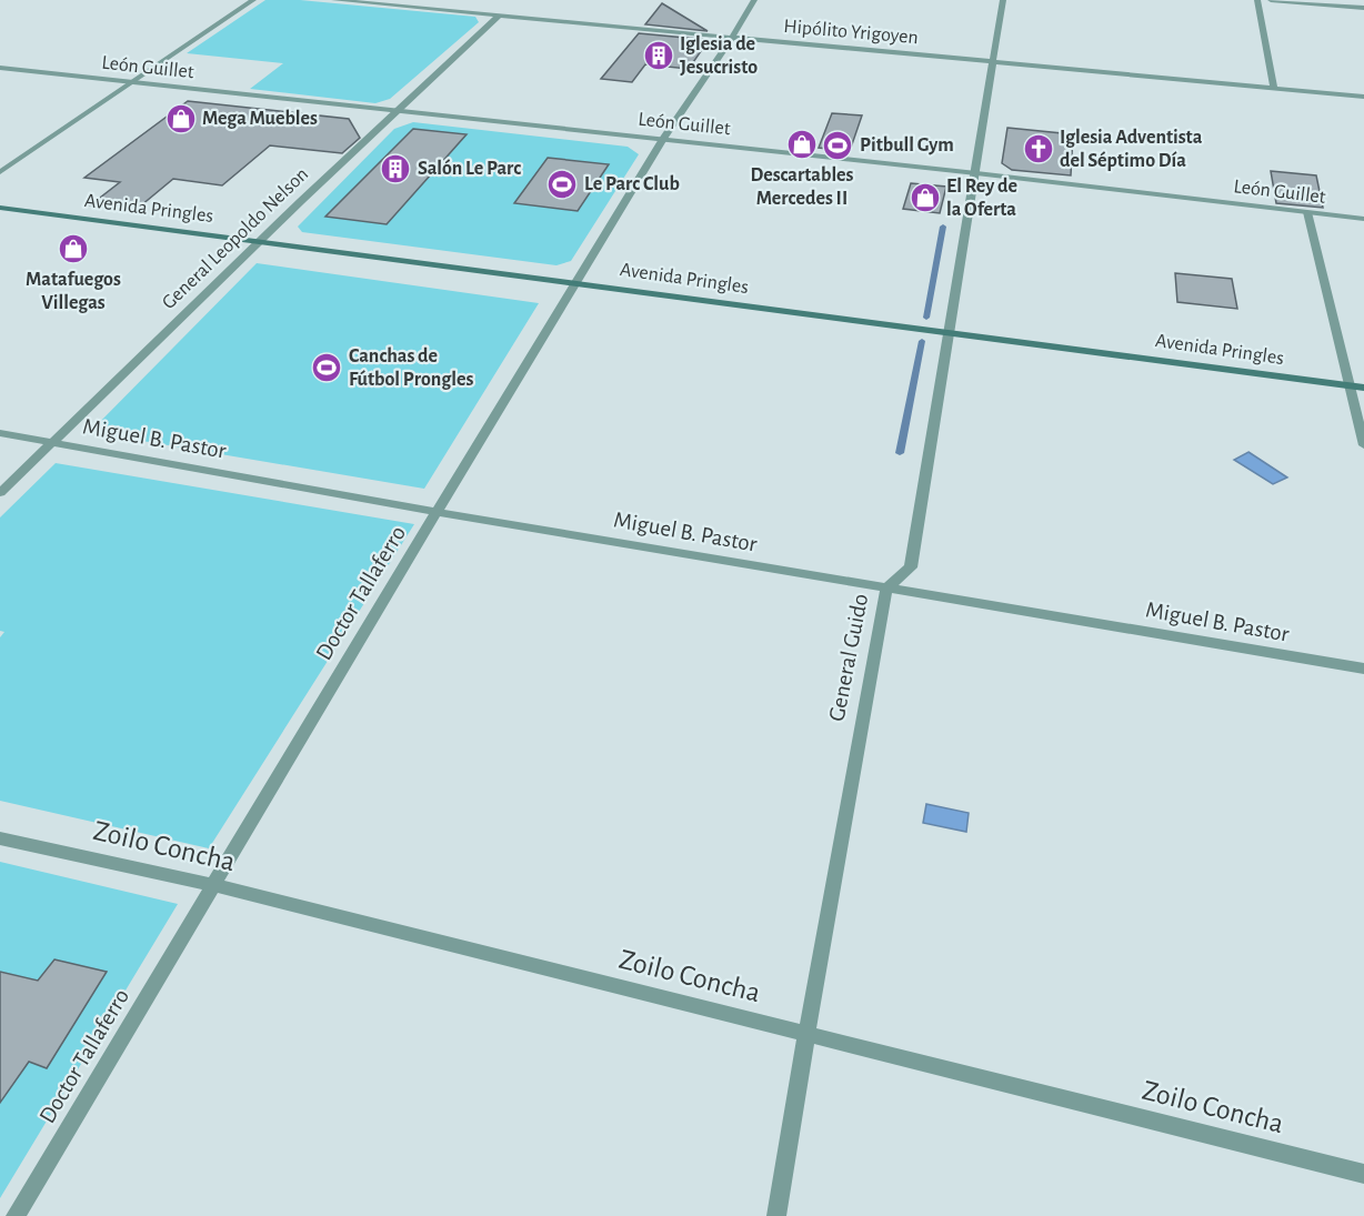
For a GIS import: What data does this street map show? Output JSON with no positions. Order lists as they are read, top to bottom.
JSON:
{
  "streets": {
    "main road": ["Avenida Pringles"],
    "street": [
      "Hipólito Yrigoyen",
      "León Guillet",
      "General Leopoldo Nelson",
      "Miguel B. Pastor",
      "Doctor Tallaferro",
      "General Guido",
      "Zoilo Concha"
    ]
  },
  "crossings": [
    ["Hipólito Yrigoyen", "General Leopoldo Nelson"],
    ["Hipólito Yrigoyen", "Doctor Tallaferro"],
    ["Hipólito Yrigoyen", "General Guido"],
    ["León Guillet", "General Leopoldo Nelson"],
    ["León Guillet", "Doctor Tallaferro"],
    ["León Guillet", "General Guido"],
    ["Avenida Pringles", "General Leopoldo Nelson"],
    ["Avenida Pringles", "Doctor Tallaferro"],
    ["Avenida Pringles", "General Guido"],
    ["General Leopoldo Nelson", "Miguel B. Pastor"],
    ["Miguel B. Pastor", "Doctor Tallaferro"],
    ["Miguel B. Pastor", "General Guido"],
    ["Doctor Tallaferro", "Zoilo Concha"],
    ["General Guido", "Zoilo Concha"]
  ],
  "places": {
    "building": ["Iglesia de Jesucristo", "Salón Le Parc"],
    "shop": [
      "Mega Muebles",
      "Descartables Mercedes II",
      "El Rey de la Oferta",
      "Matafuegos Villegas"
    ],
    "sports": ["Pitbull Gym", "Le Parc Club", "Canchas de Fútbol Prongles"],
    "church": ["Iglesia Adventista del Séptimo Día"]
  }
}
